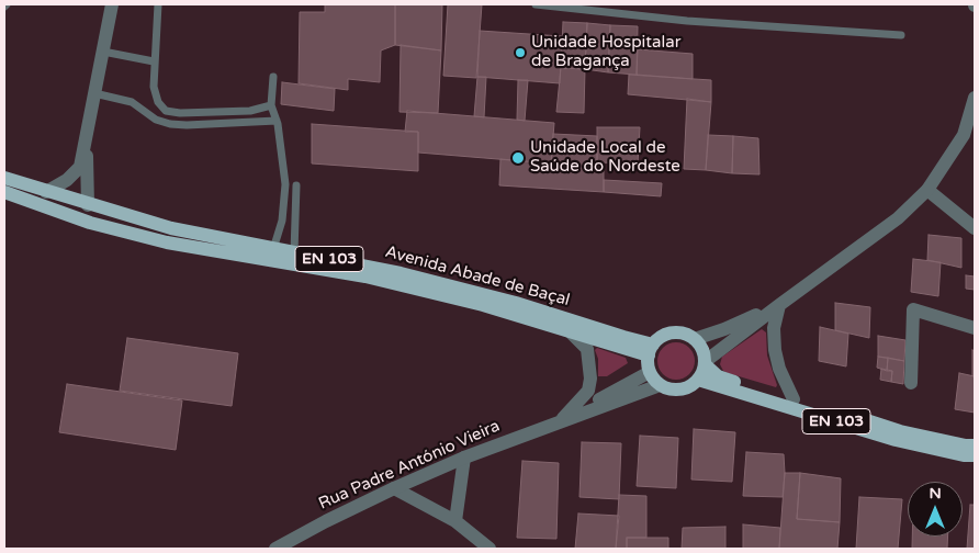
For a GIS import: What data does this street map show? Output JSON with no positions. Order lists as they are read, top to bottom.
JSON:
{
  "streets": {
    "main road": ["EN 103", "Avenida Abade de Baçal"],
    "street": ["Rua Padre António Vieira"]
  },
  "crossings": [
    ["EN 103", "Avenida Abade de Baçal"]
  ],
  "places": ["Unidade Hospitalar de Bragança", "Unidade Local de Saúde do Nordeste"],
  "north": "top"
}
